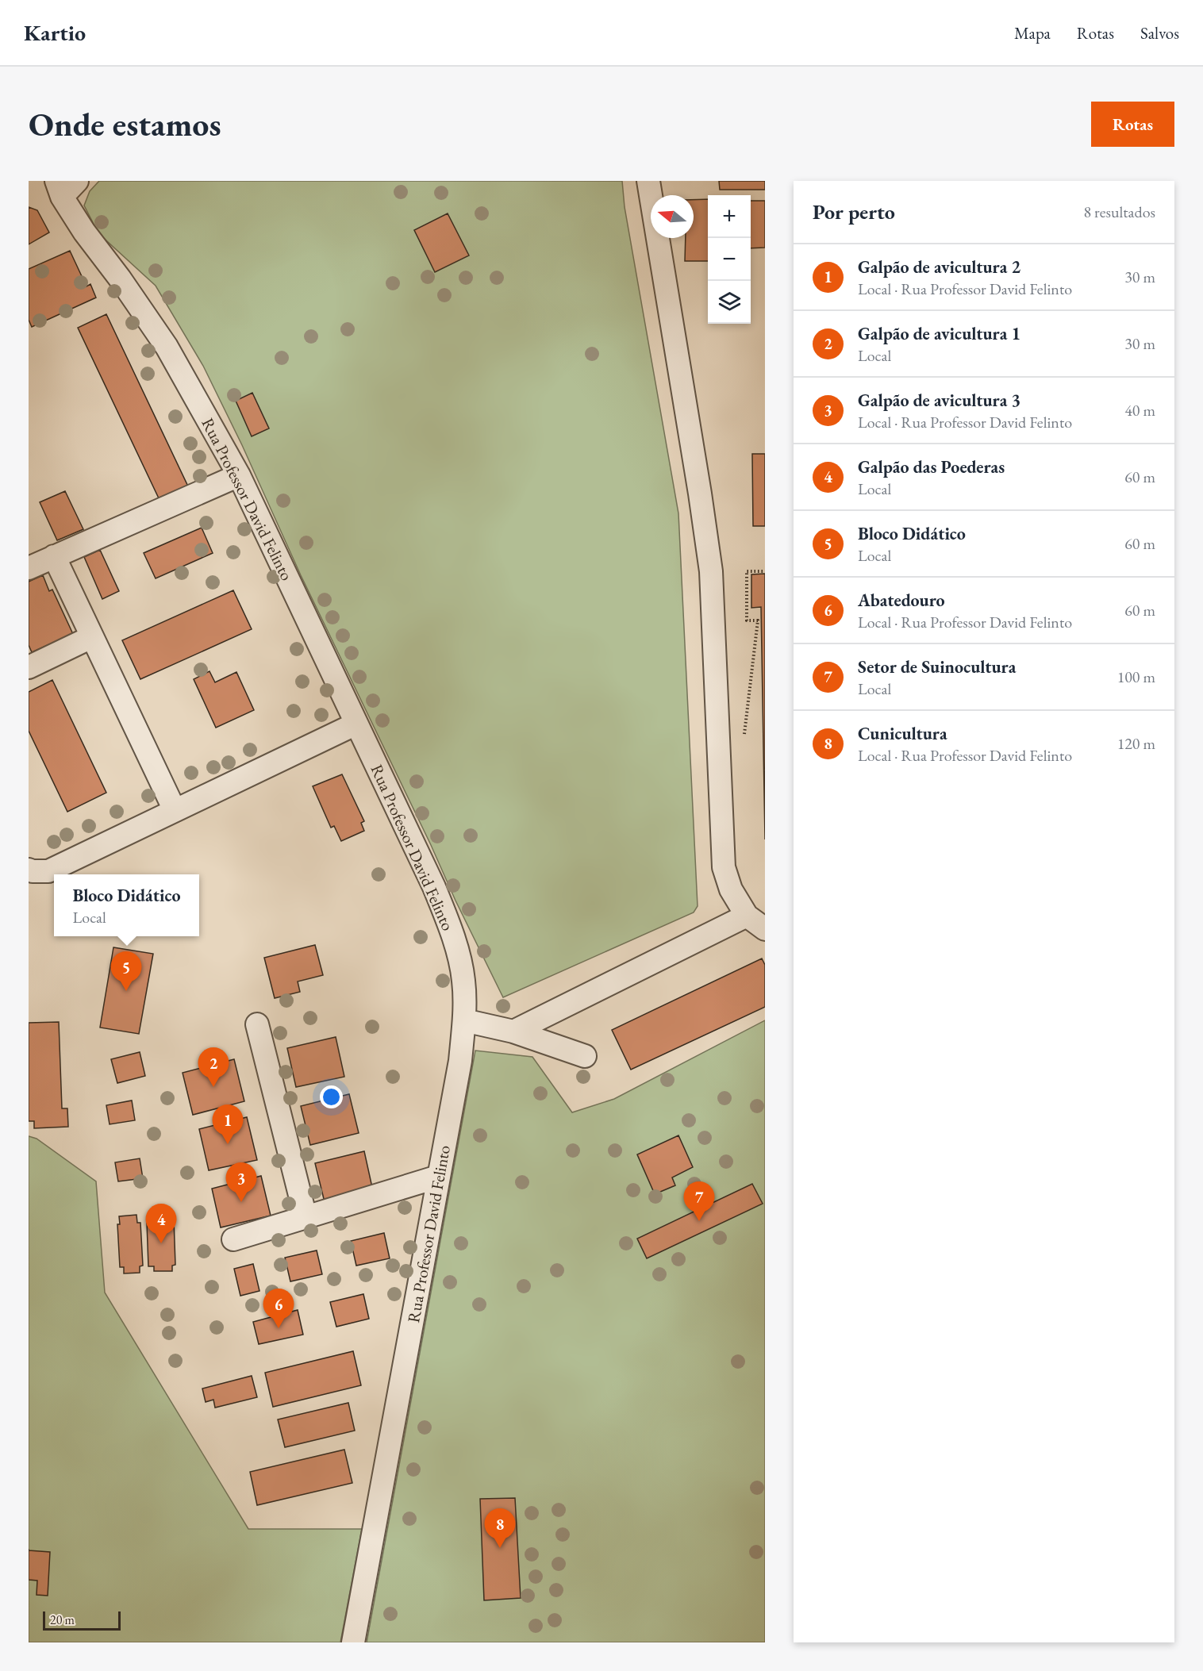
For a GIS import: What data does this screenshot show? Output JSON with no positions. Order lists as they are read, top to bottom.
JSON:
{
  "streets": {
    "street": ["Rua Professor David Felinto"]
  },
  "scale_bar": "20 m",
  "north": "left",
  "page": {
    "header": "Kartio",
    "nav": ["Mapa", "Rotas", "Salvos"],
    "buttons": "Rotas",
    "title": "Onde estamos",
    "heading": ["Por perto", "8 resultados"],
    "map_buttons": ["+", "−"],
    "list": [
      {
        "mark": "1",
        "name": "Galpão de avicultura 2",
        "note": "Local · Rua Professor David Felinto",
        "value": "30 m"
      },
      {
        "mark": "2",
        "name": "Galpão de avicultura 1",
        "note": "Local",
        "value": "30 m"
      },
      {
        "mark": "3",
        "name": "Galpão de avicultura 3",
        "note": "Local · Rua Professor David Felinto",
        "value": "40 m"
      },
      {
        "mark": "4",
        "name": "Galpão das Poederas",
        "note": "Local",
        "value": "60 m"
      },
      {
        "mark": "5",
        "name": "Bloco Didático",
        "note": "Local",
        "value": "60 m"
      },
      {
        "mark": "6",
        "name": "Abatedouro",
        "note": "Local · Rua Professor David Felinto",
        "value": "60 m"
      },
      {
        "mark": "7",
        "name": "Setor de Suinocultura",
        "note": "Local",
        "value": "100 m"
      },
      {
        "mark": "8",
        "name": "Cunicultura",
        "note": "Local · Rua Professor David Felinto",
        "value": "120 m"
      }
    ],
    "popup": ["Bloco Didático", "Local"],
    "pins": [
      "5",
      "2",
      "1",
      "3",
      "7",
      "4",
      "6",
      "8"
    ],
    "scale": "20 m"
  }
}
